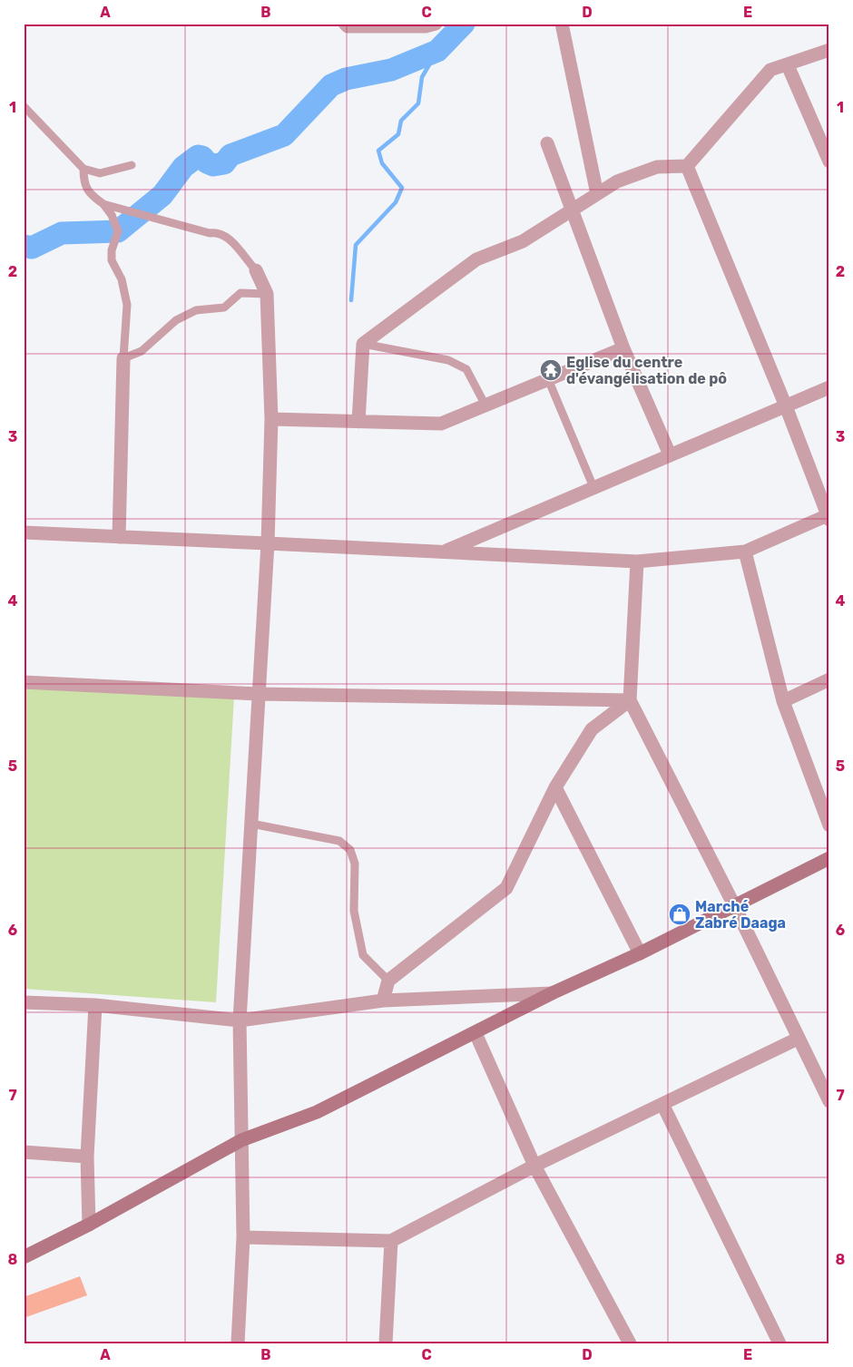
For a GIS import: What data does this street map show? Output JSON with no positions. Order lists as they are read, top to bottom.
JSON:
{
  "places": {
    "temple": ["Eglise du centre d'évangélisation de pô"],
    "shop": ["Marché Zabré Daaga"]
  },
  "grid": {
    "columns": [
      "A",
      "B",
      "C",
      "D",
      "E"
    ],
    "rows": [
      "1",
      "2",
      "3",
      "4",
      "5",
      "6",
      "7",
      "8"
    ]
  }
}
